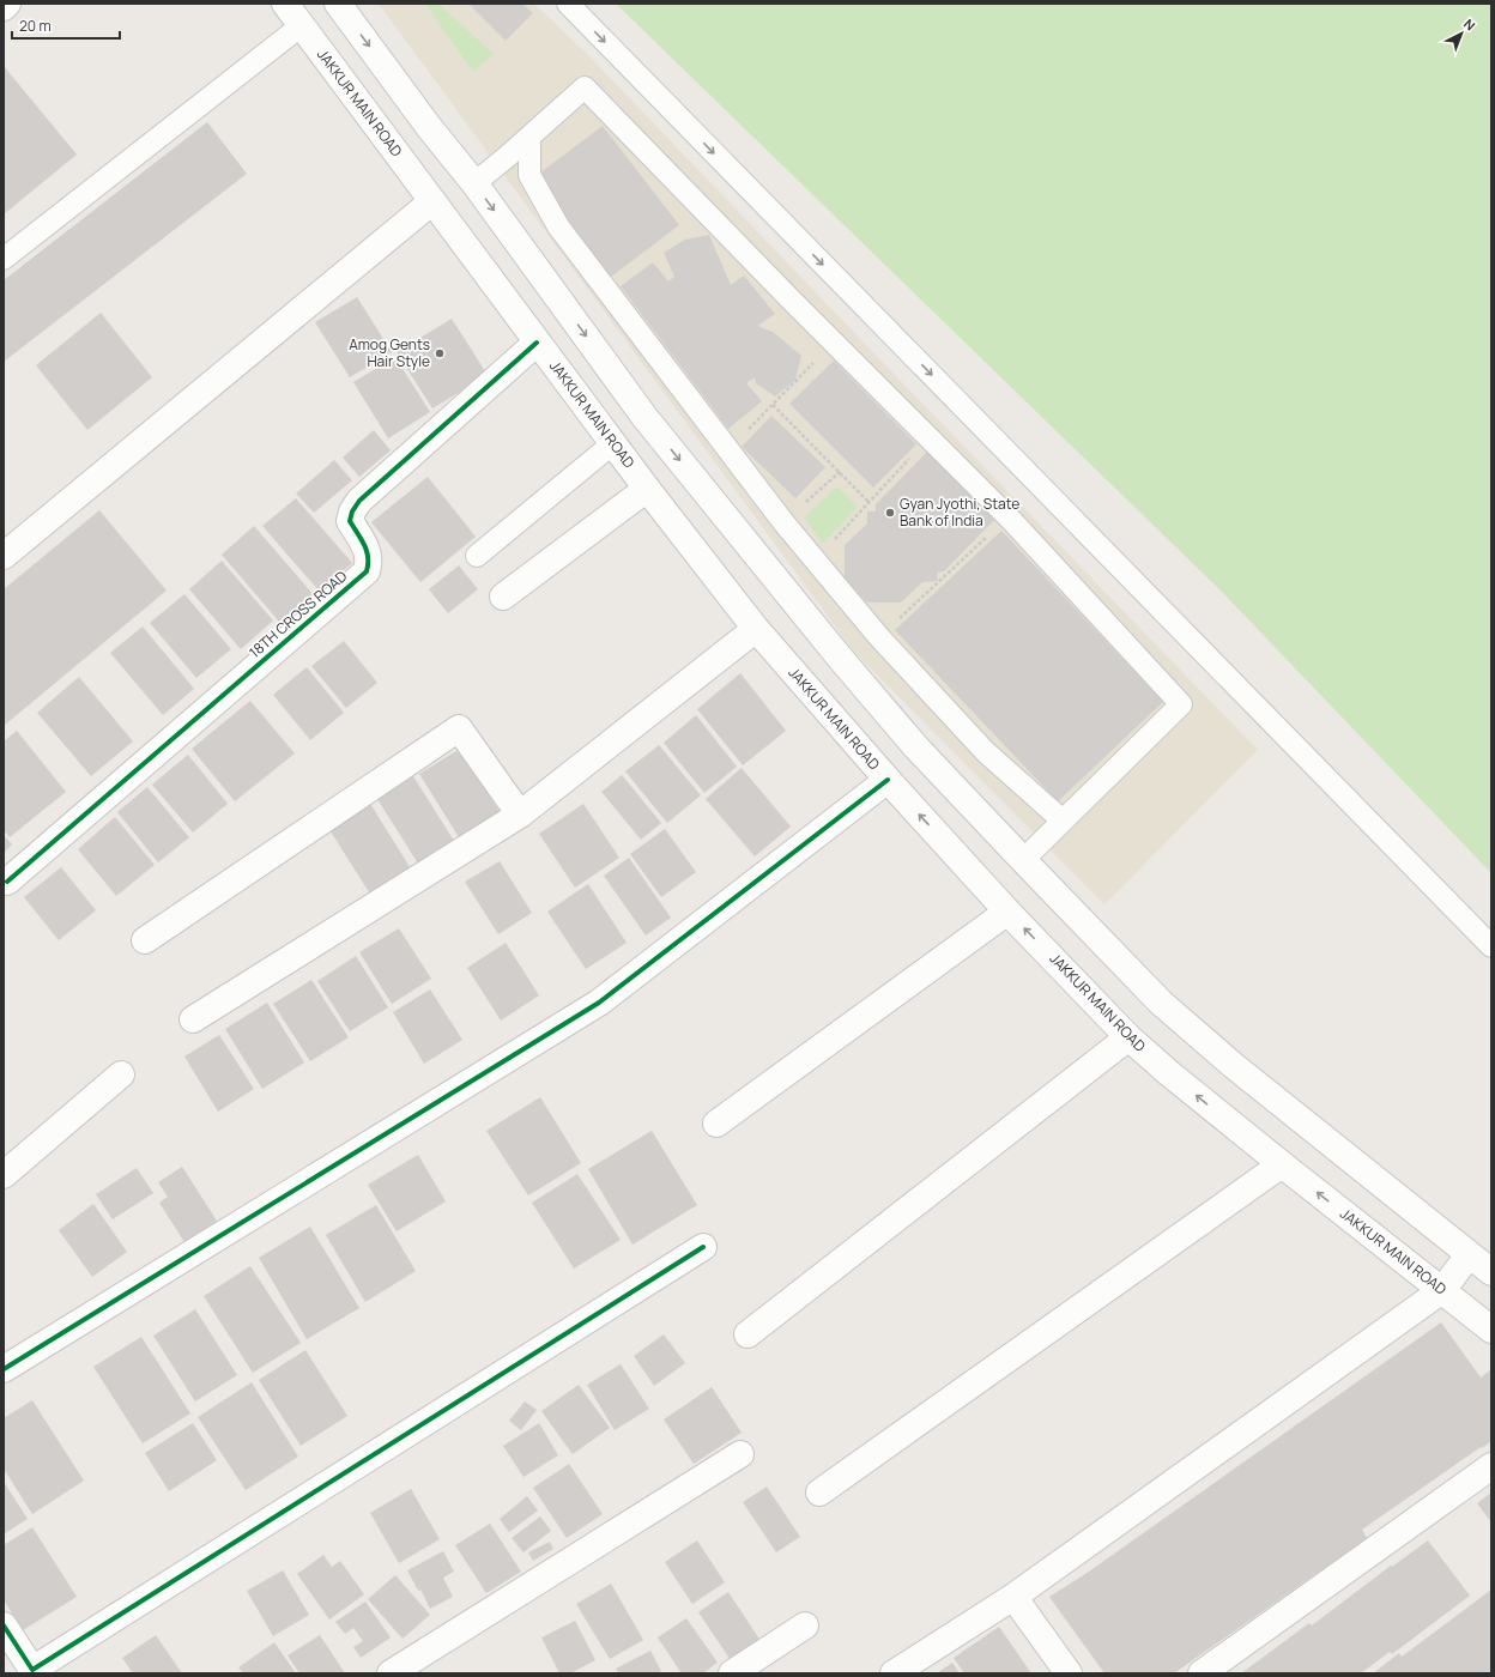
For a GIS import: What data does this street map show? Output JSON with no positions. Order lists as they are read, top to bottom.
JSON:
{
  "streets": {
    "street": ["JAKKUR MAIN ROAD", "18TH CROSS ROAD"]
  },
  "crossings": [
    ["JAKKUR MAIN ROAD", "18TH CROSS ROAD"]
  ],
  "places": ["Amog Gents Hair Style", "Gyan Jyothi, State Bank of India"],
  "scale_bar": "20 m",
  "north": "top right"
}
